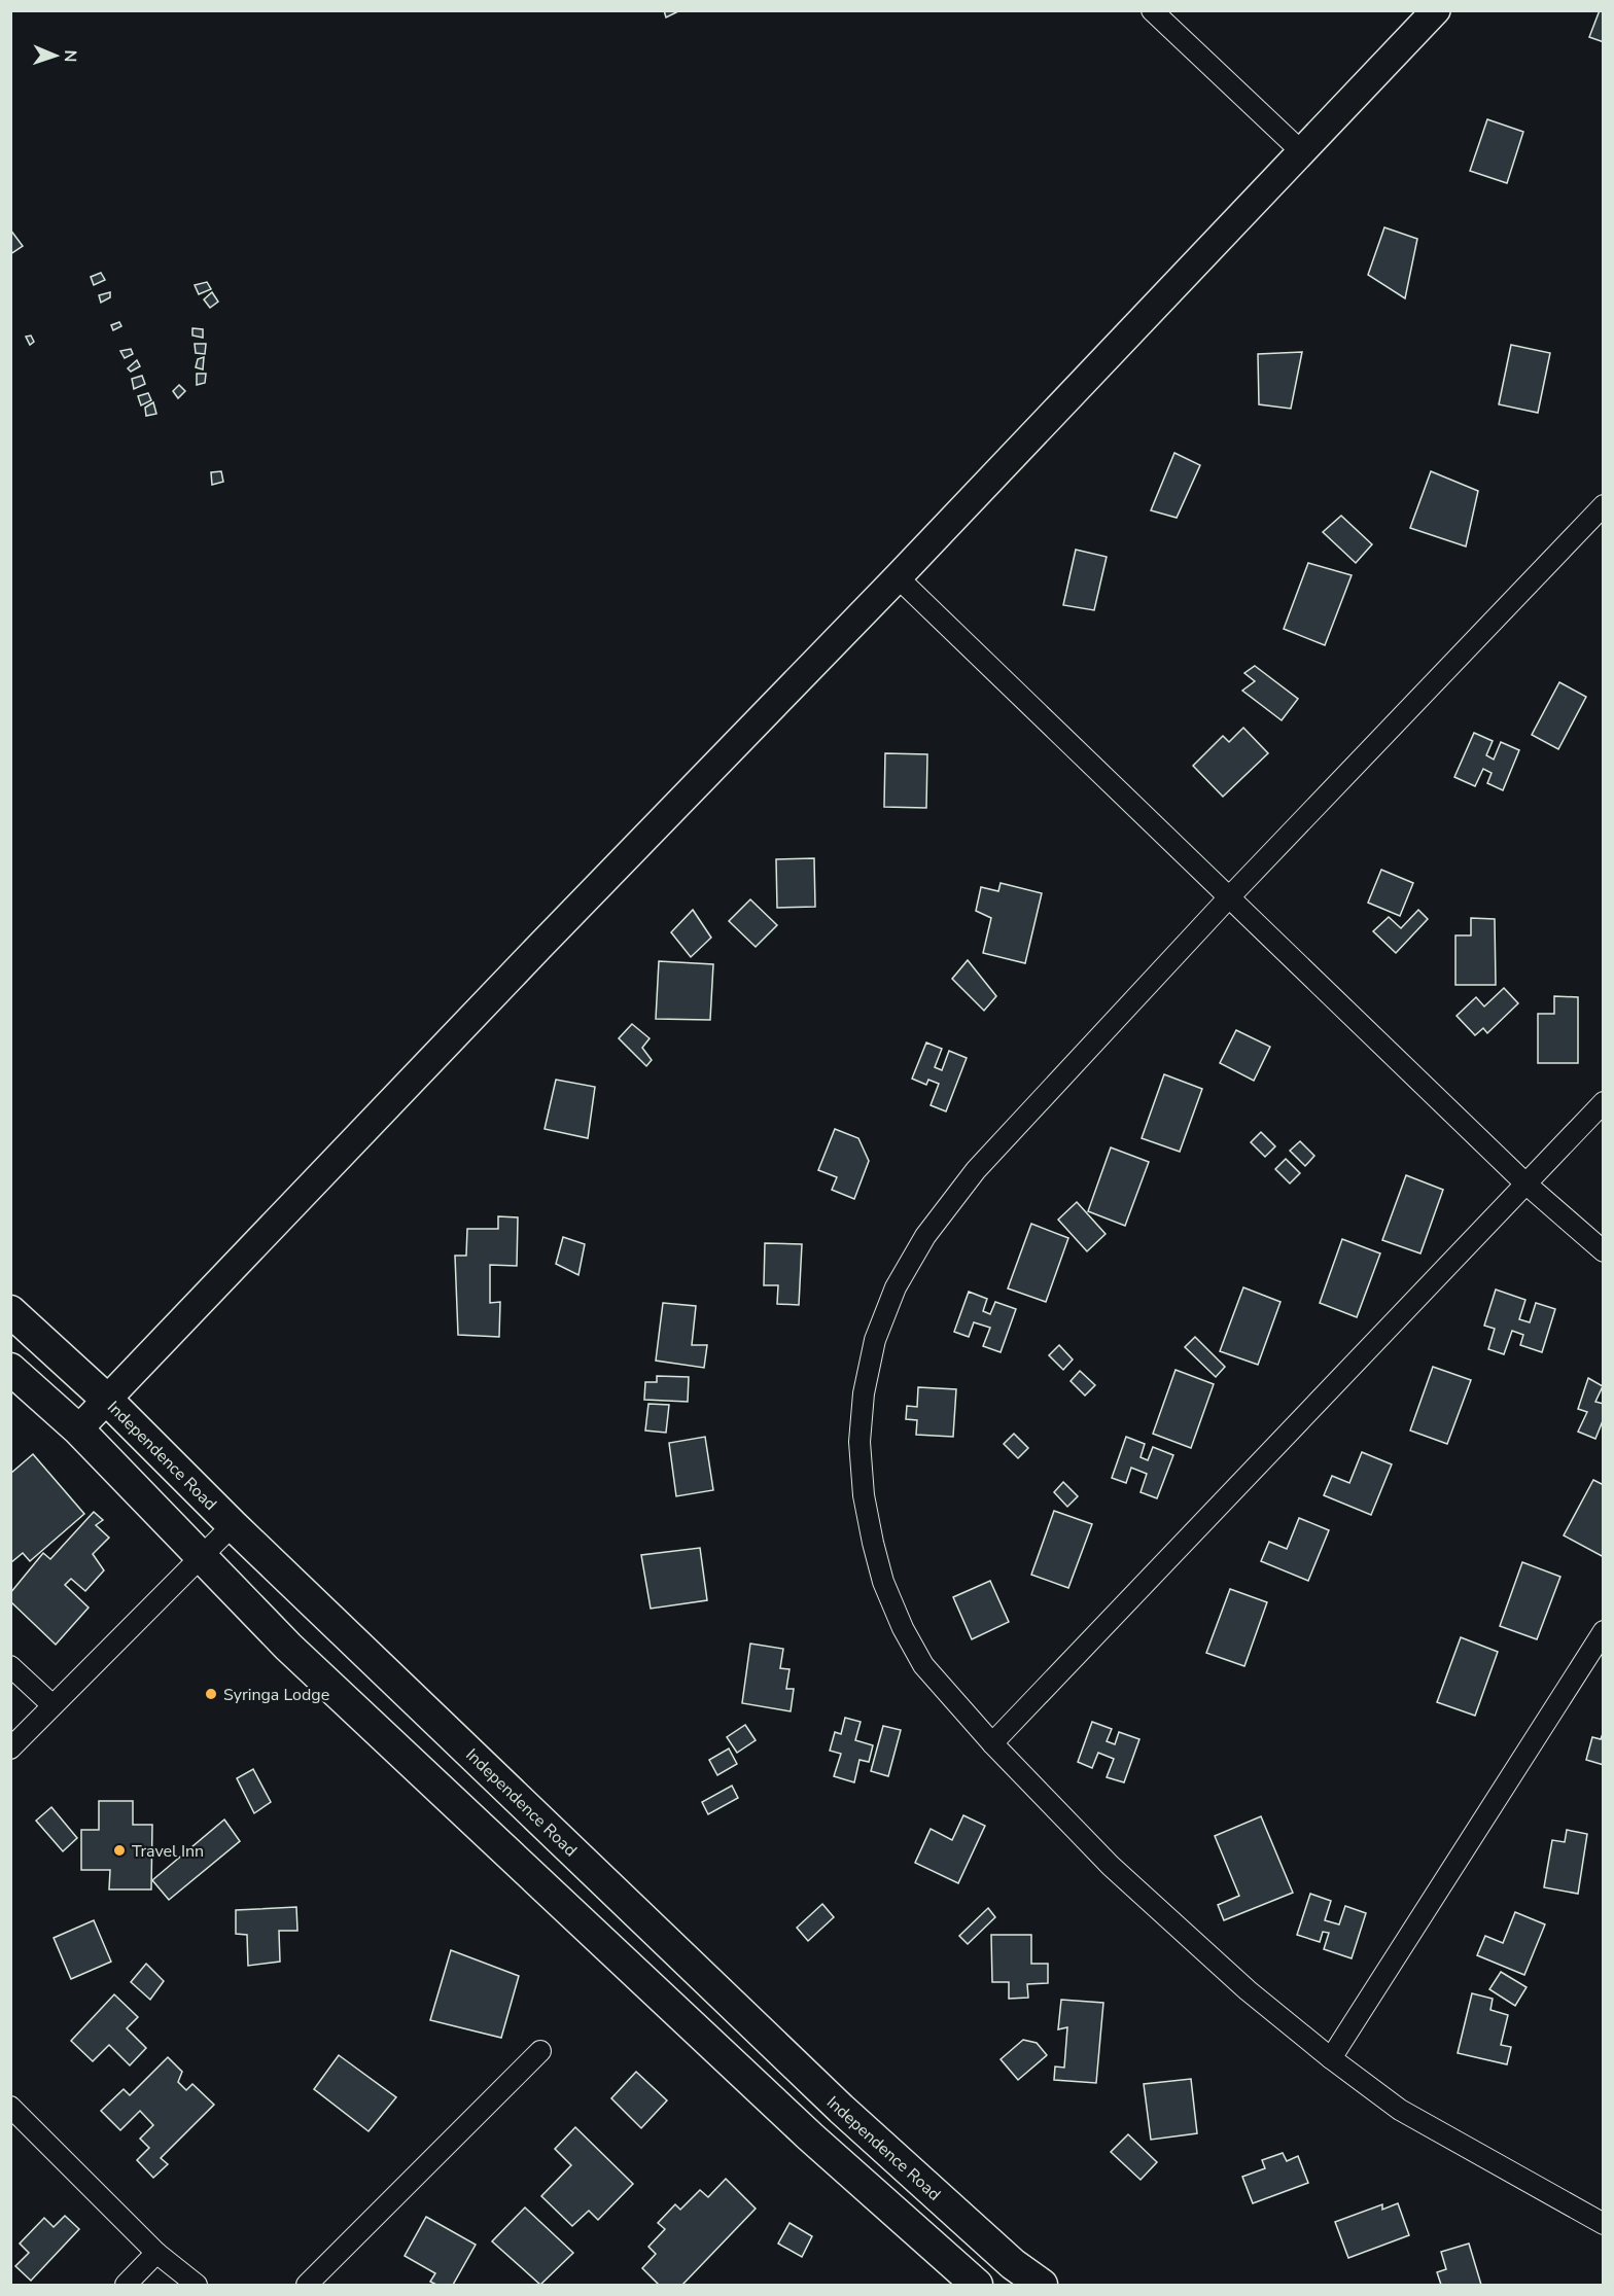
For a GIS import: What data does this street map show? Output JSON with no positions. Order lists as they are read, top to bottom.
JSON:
{
  "streets": {
    "main road": ["Independence Road"]
  },
  "places": ["Syringa Lodge", "Travel Inn"],
  "north": "right"
}
